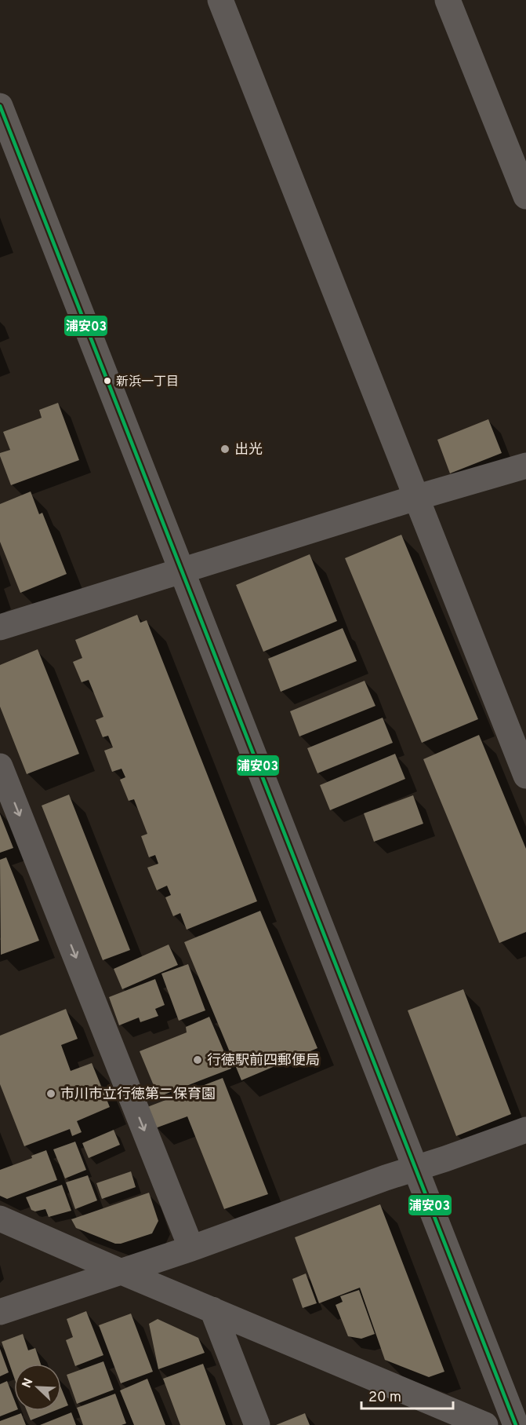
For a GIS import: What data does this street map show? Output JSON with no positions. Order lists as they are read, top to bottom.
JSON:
{
  "places": [
    "新浜一丁目",
    "出光",
    "行徳駅前四郵便局",
    "市川市立行徳第二保育園"
  ],
  "lines": ["transit line 浦安03"],
  "scale_bar": "20 m",
  "north": "top left"
}
